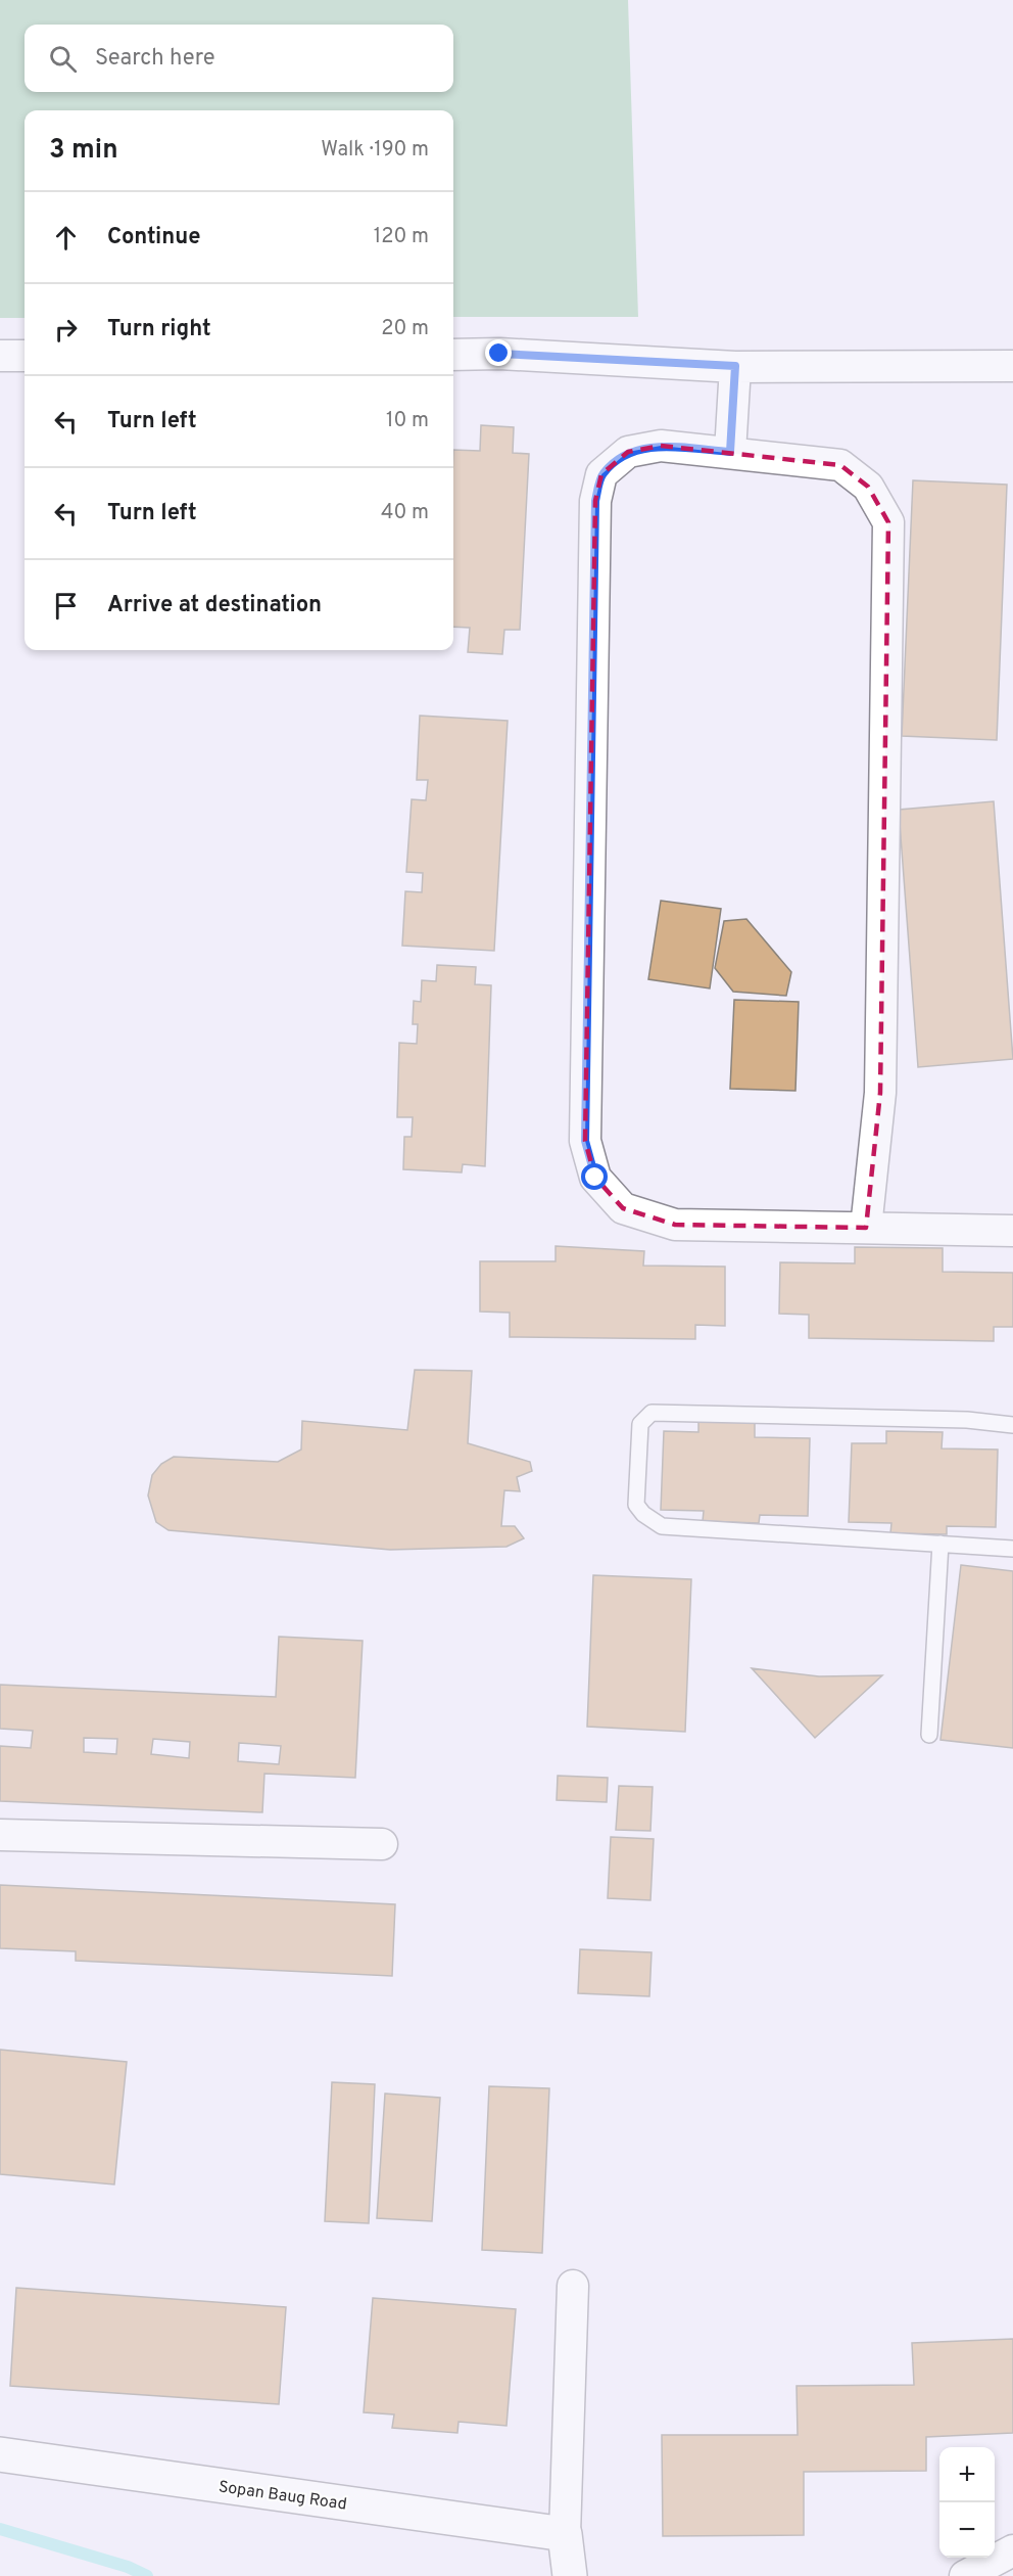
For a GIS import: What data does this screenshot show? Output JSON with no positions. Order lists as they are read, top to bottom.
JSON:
{
  "streets": {
    "street": ["Sopan Baug Road"]
  },
  "page": {
    "search": "Search here",
    "heading": ["3 min", "Walk · 190 m"],
    "list": [
      ["Continue", "120 m"],
      ["Turn right", "20 m"],
      ["Turn left", "10 m"],
      ["Turn left", "40 m"],
      "Arrive at destination"
    ],
    "map_buttons": ["+", "−"]
  }
}
